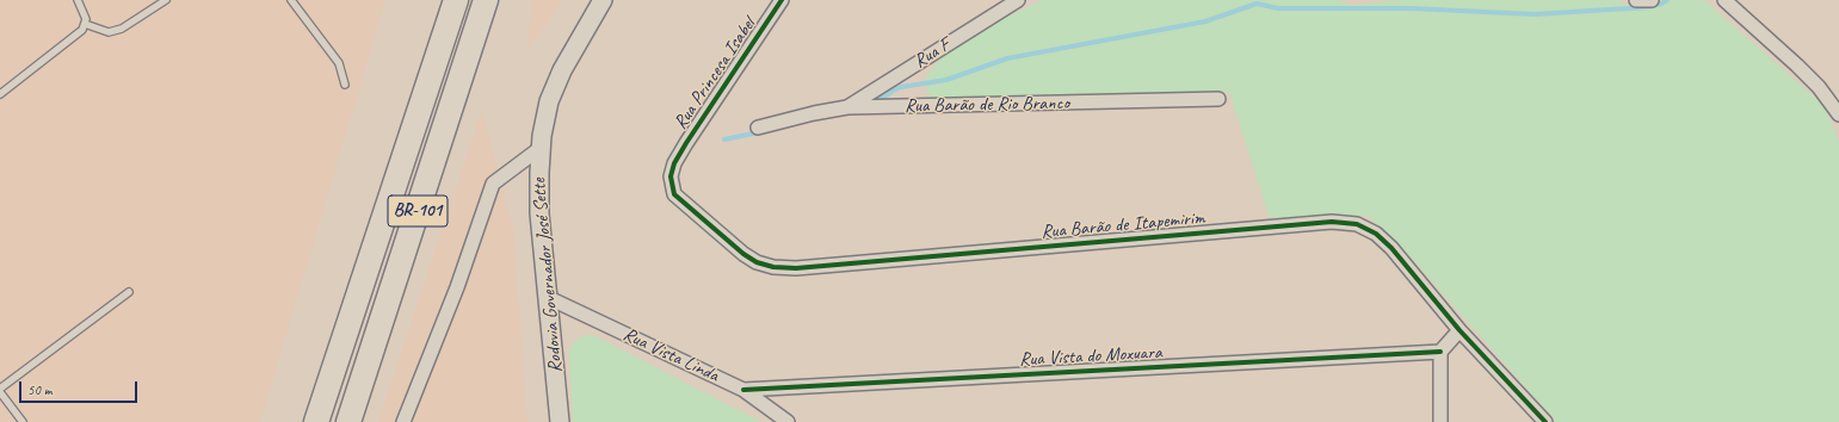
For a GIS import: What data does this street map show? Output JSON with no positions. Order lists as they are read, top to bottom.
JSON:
{
  "streets": {
    "highway": ["BR-101"],
    "main road": ["Rodovia Governador José Sette"],
    "street": [
      "Rua F",
      "Rua Princesa Isabel",
      "Rua Barão de Rio Branco",
      "Rua Barão de Itapemirim",
      "Rua Vista Linda",
      "Rua Vista do Moxuara"
    ]
  },
  "crossings": [
    ["Rua F", "Rua Barão de Rio Branco"],
    ["Rua Princesa Isabel", "Rua Barão de Itapemirim"],
    ["Rodovia Governador José Sette", "Rua Vista Linda"],
    ["Rua Vista Linda", "Rua Vista do Moxuara"]
  ],
  "scale_bar": "50 m"
}
